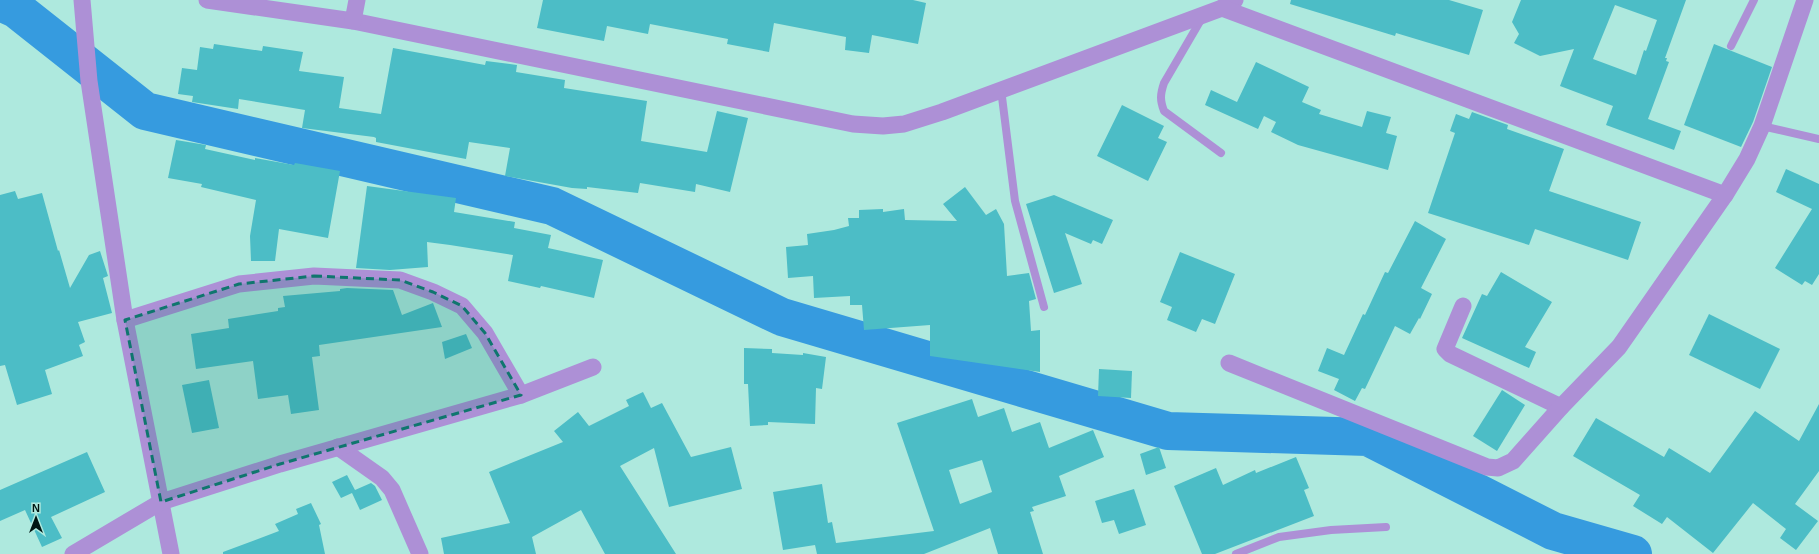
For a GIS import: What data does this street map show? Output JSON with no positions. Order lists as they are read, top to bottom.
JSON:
{
  "north": "top"
}
